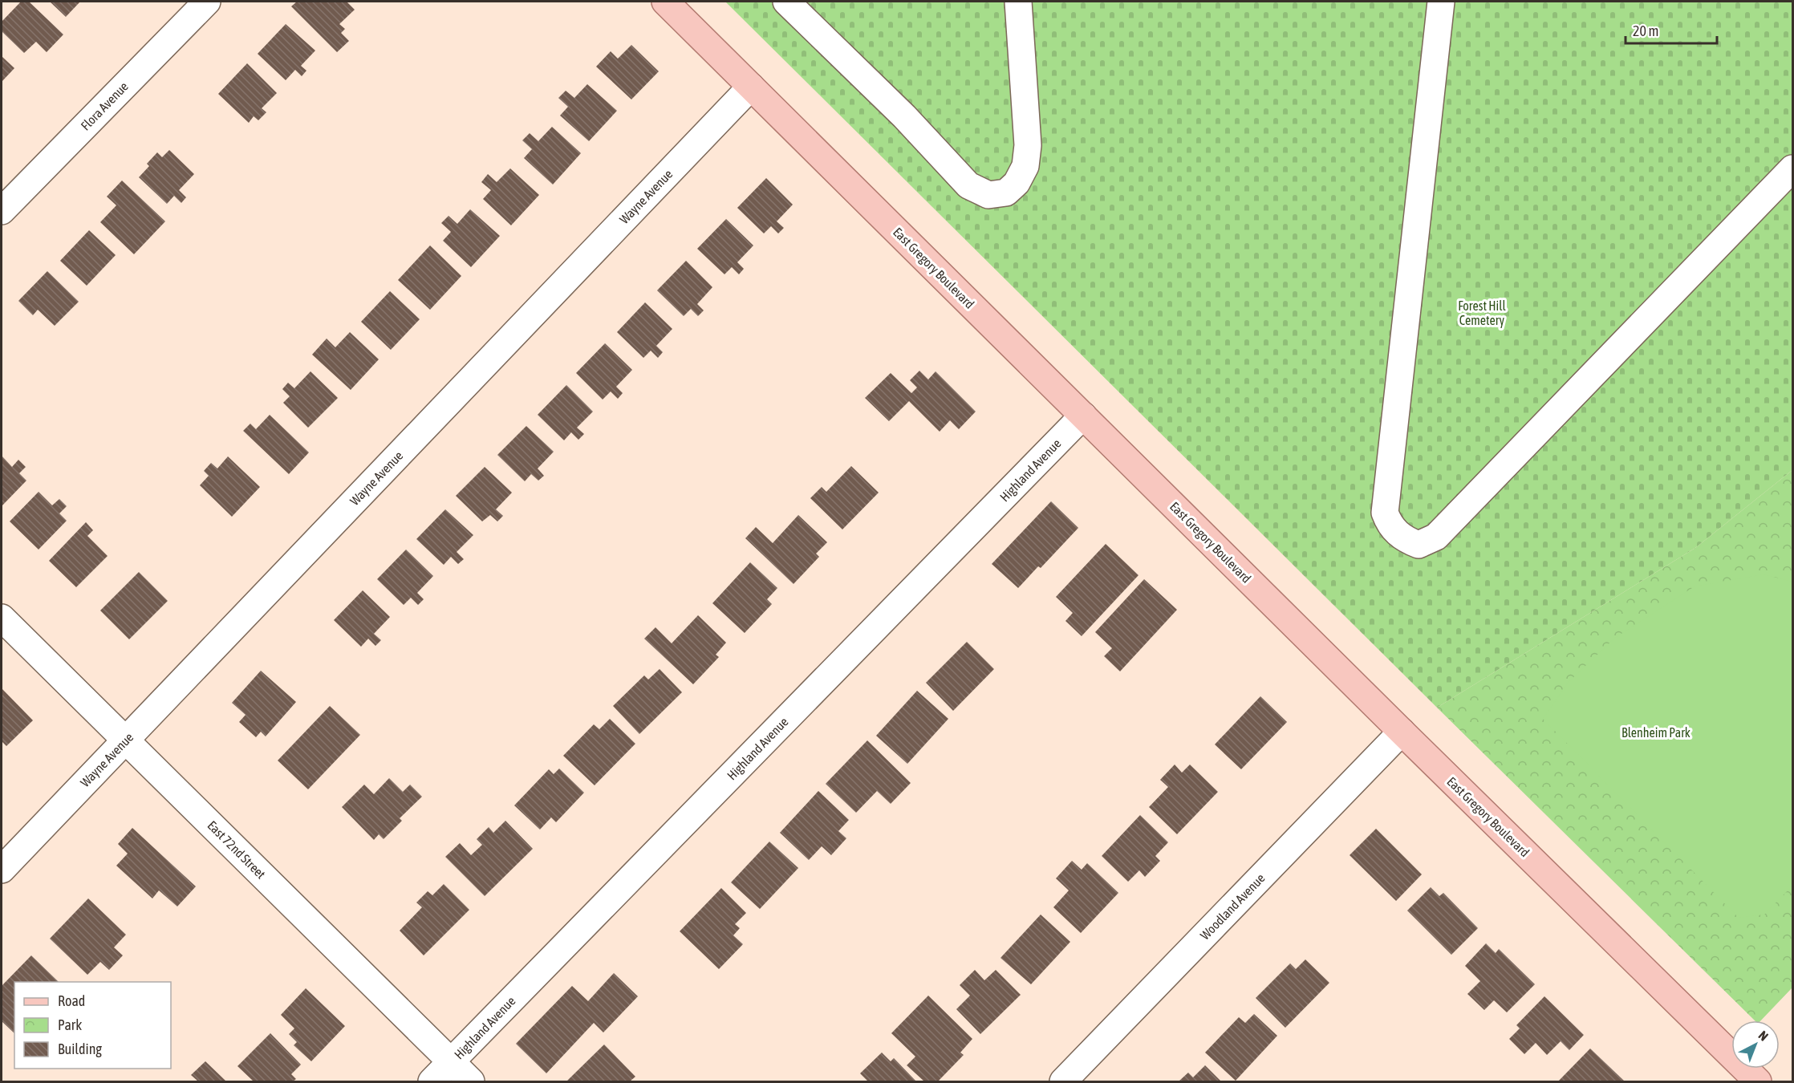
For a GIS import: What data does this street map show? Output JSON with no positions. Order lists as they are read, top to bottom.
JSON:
{
  "streets": {
    "main road": ["East Gregory Boulevard"],
    "street": [
      "Flora Avenue",
      "Wayne Avenue",
      "Highland Avenue",
      "East 72nd Street",
      "Woodland Avenue"
    ]
  },
  "crossings": [
    ["Wayne Avenue", "East Gregory Boulevard"],
    ["Wayne Avenue", "East 72nd Street"],
    ["East Gregory Boulevard", "Highland Avenue"],
    ["East Gregory Boulevard", "Woodland Avenue"],
    ["Highland Avenue", "East 72nd Street"]
  ],
  "parks": ["Forest Hill Cemetery", "Blenheim Park"],
  "legend": ["Road", "Park", "Building"],
  "scale_bar": "20 m",
  "north": "top right"
}
